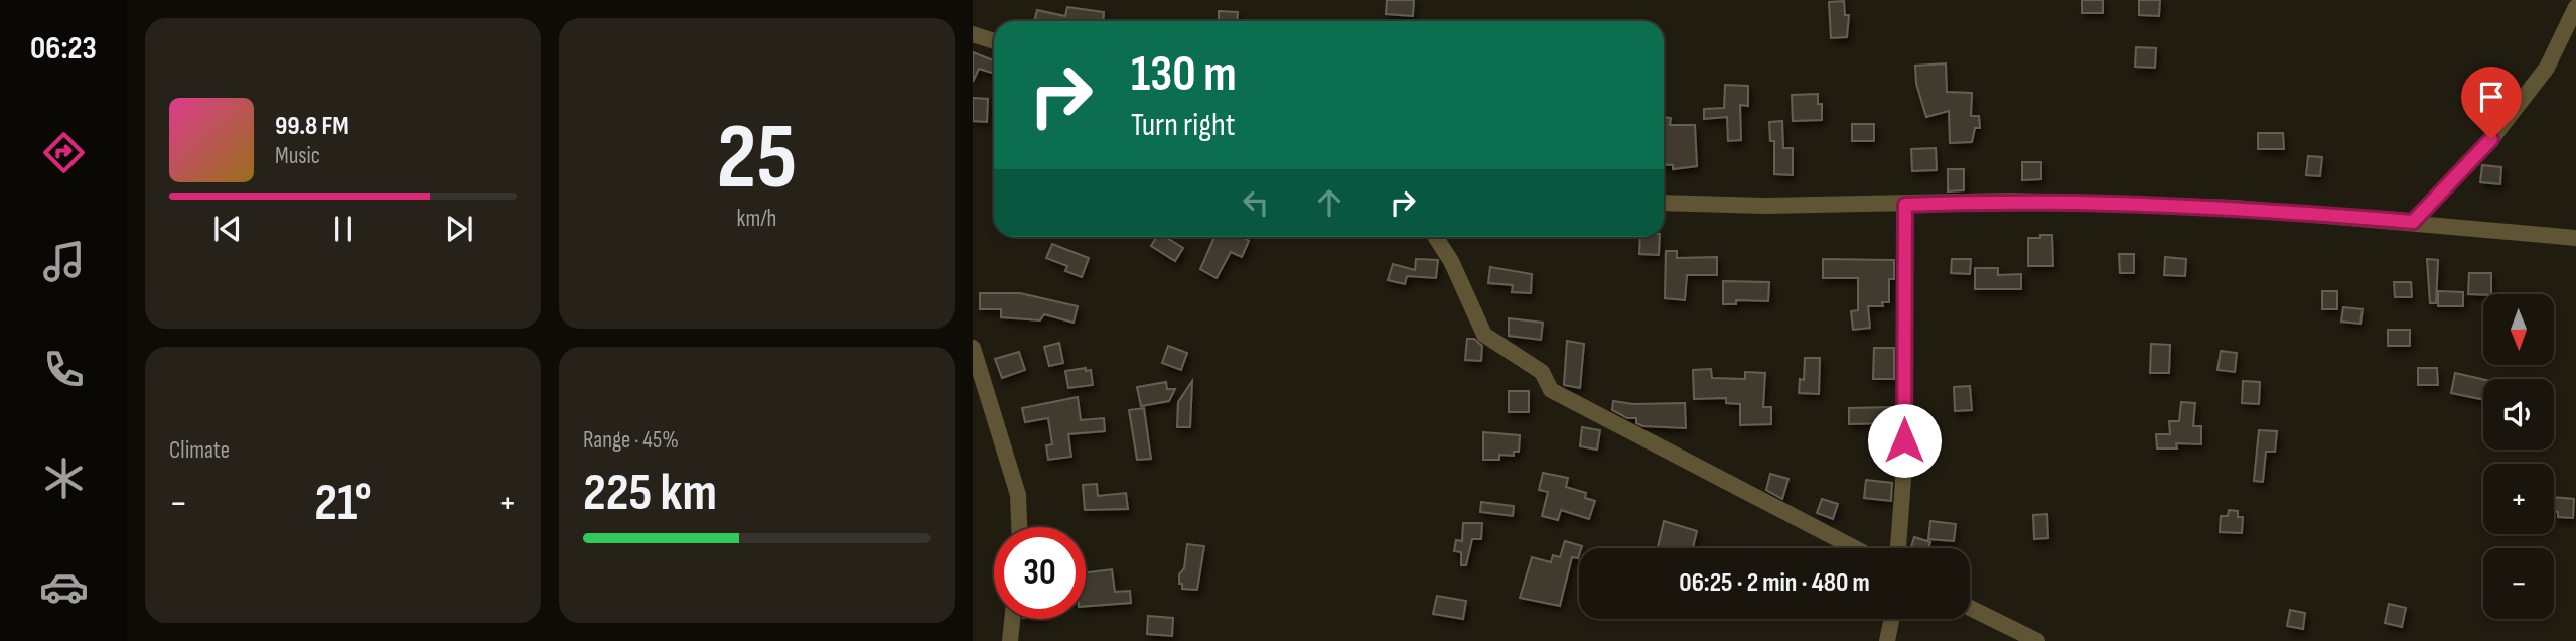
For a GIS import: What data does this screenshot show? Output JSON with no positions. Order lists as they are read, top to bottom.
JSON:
{
  "north": "bottom",
  "page": {
    "tabs": "06:23",
    "tile": [
      ["25", "km/h"],
      "Climate",
      ["Range · 45%", "225 km"]
    ],
    "turn": ["130 m", "Turn right"],
    "song": ["99.8 FM", "Music"],
    "map_buttons": ["+", "−"],
    "heat": ["−", "21°", "+"],
    "limit": "30",
    "trip": "06:25 · 2 min · 480 m"
  }
}
